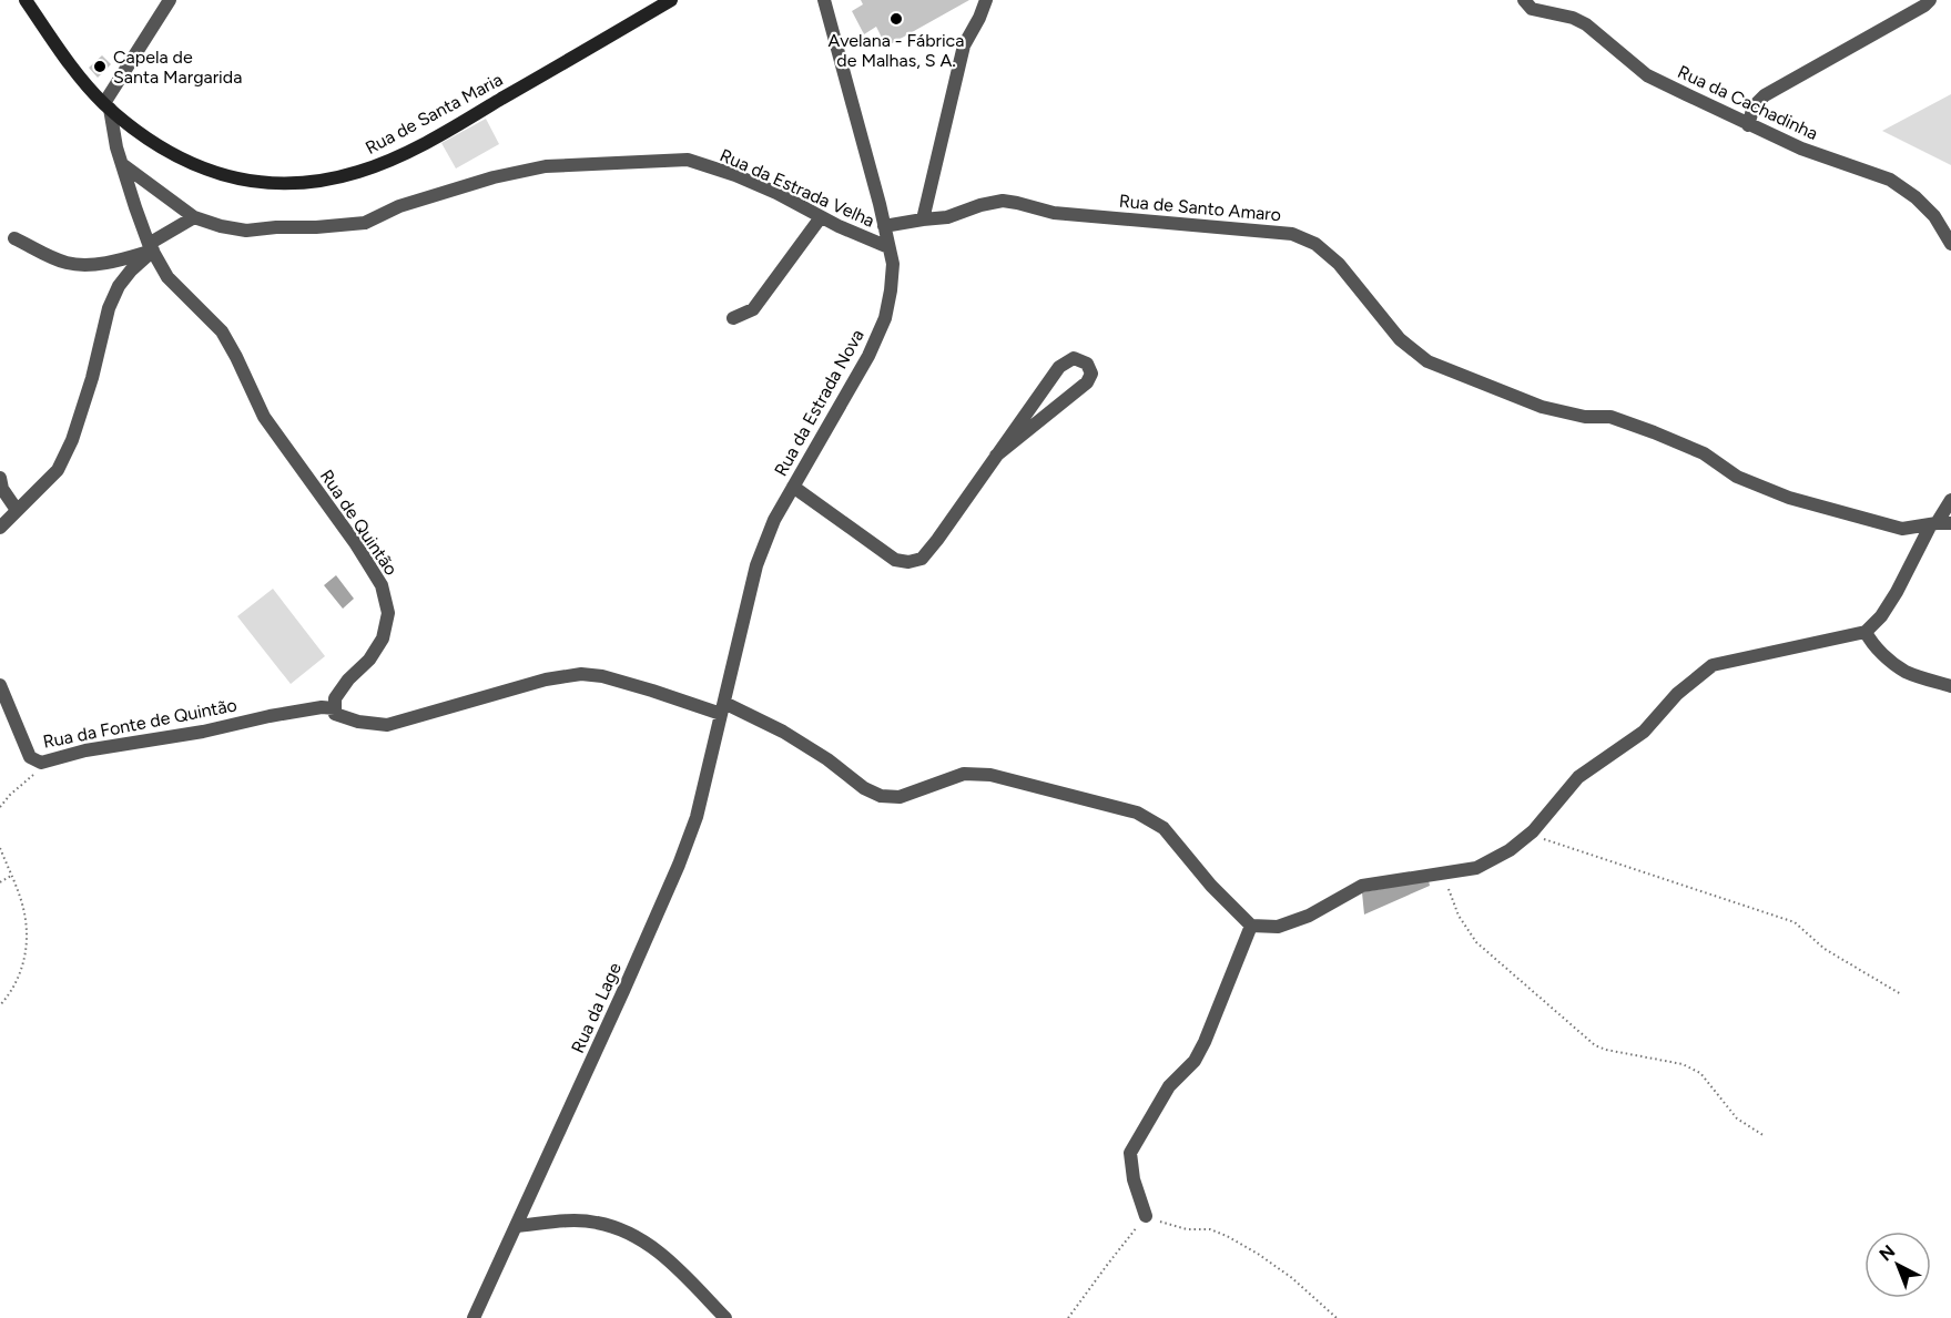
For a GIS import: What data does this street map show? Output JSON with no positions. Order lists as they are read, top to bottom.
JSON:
{
  "streets": {
    "main road": ["Rua de Santa Maria"],
    "street": [
      "Rua da Cachadinha",
      "Rua da Estrada Velha",
      "Rua de Santo Amaro",
      "Rua da Estrada Nova",
      "Rua de Quintão",
      "Rua da Fonte de Quintão",
      "Rua da Lage"
    ]
  },
  "crossings": [
    ["Rua de Santa Maria", "Rua de Quintão"],
    ["Rua da Estrada Velha", "Rua da Estrada Nova"],
    ["Rua da Estrada Velha", "Rua de Quintão"],
    ["Rua de Santo Amaro", "Rua da Estrada Nova"],
    ["Rua da Estrada Nova", "Rua da Lage"],
    ["Rua de Quintão", "Rua da Fonte de Quintão"]
  ],
  "places": ["Avelana - Fábrica de Malhas, S A.", "Capela de Santa Margarida"],
  "north": "top left"
}
